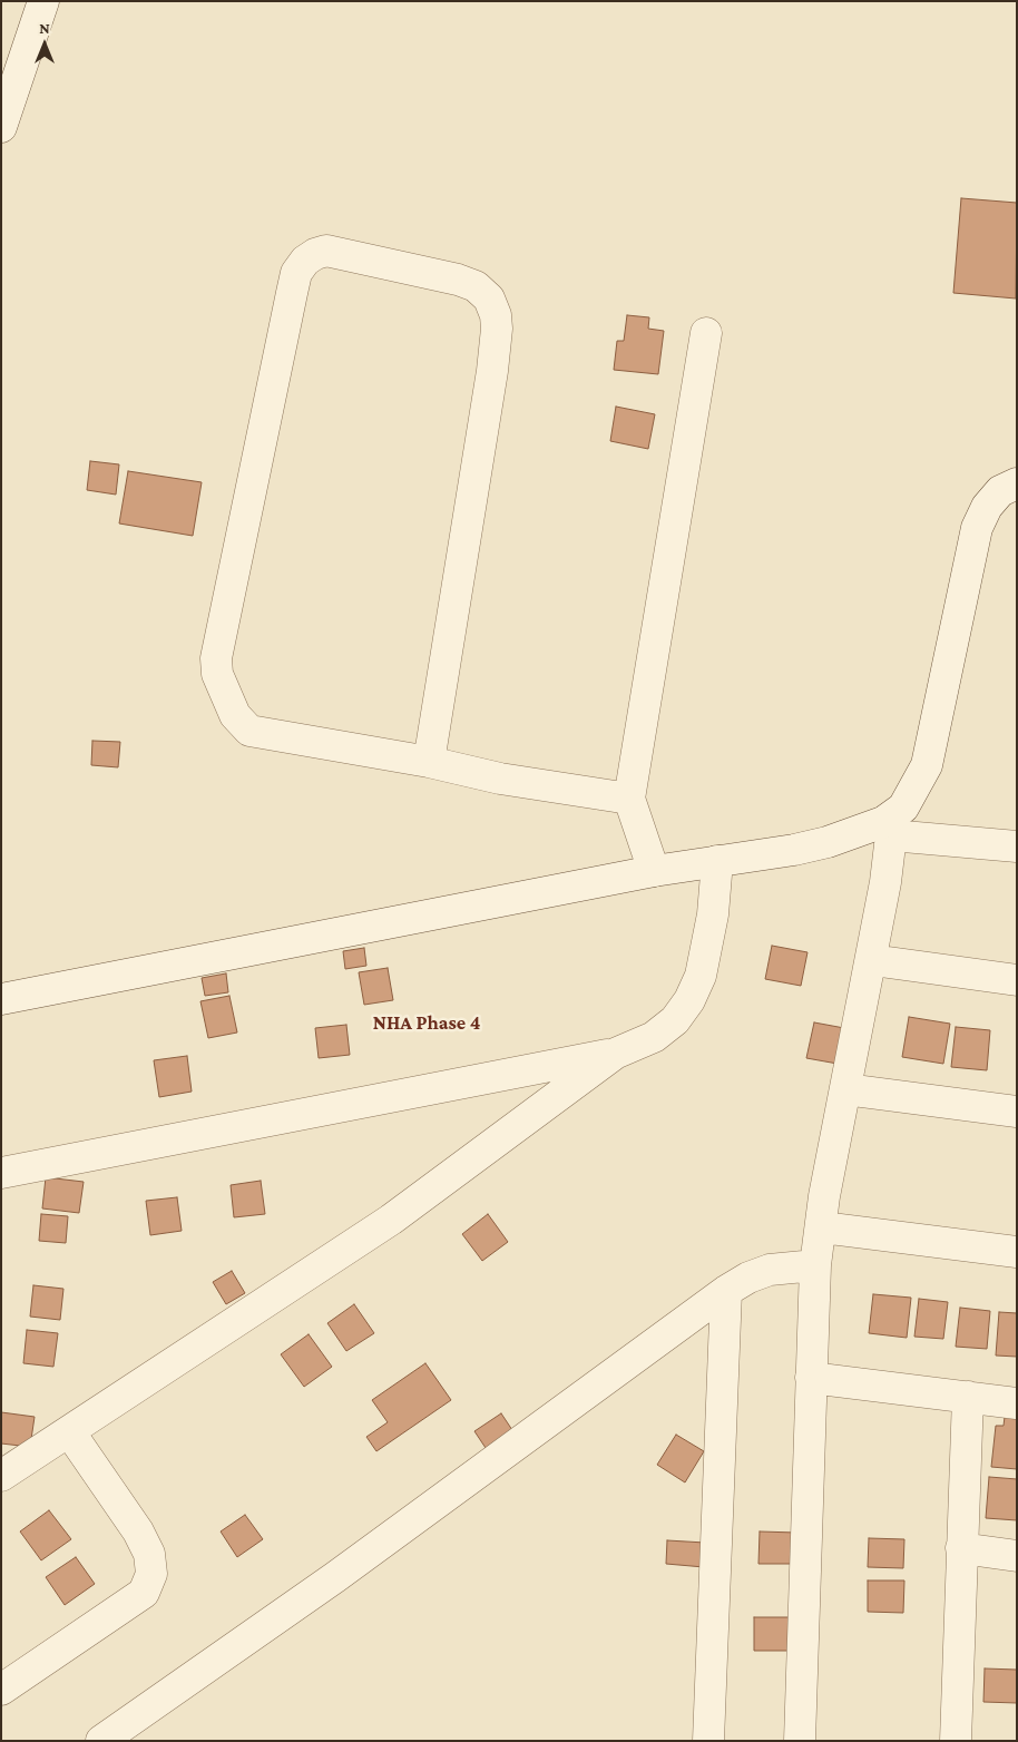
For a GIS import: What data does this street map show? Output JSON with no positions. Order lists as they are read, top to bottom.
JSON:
{
  "districts": ["NHA Phase 4"],
  "north": "top"
}
